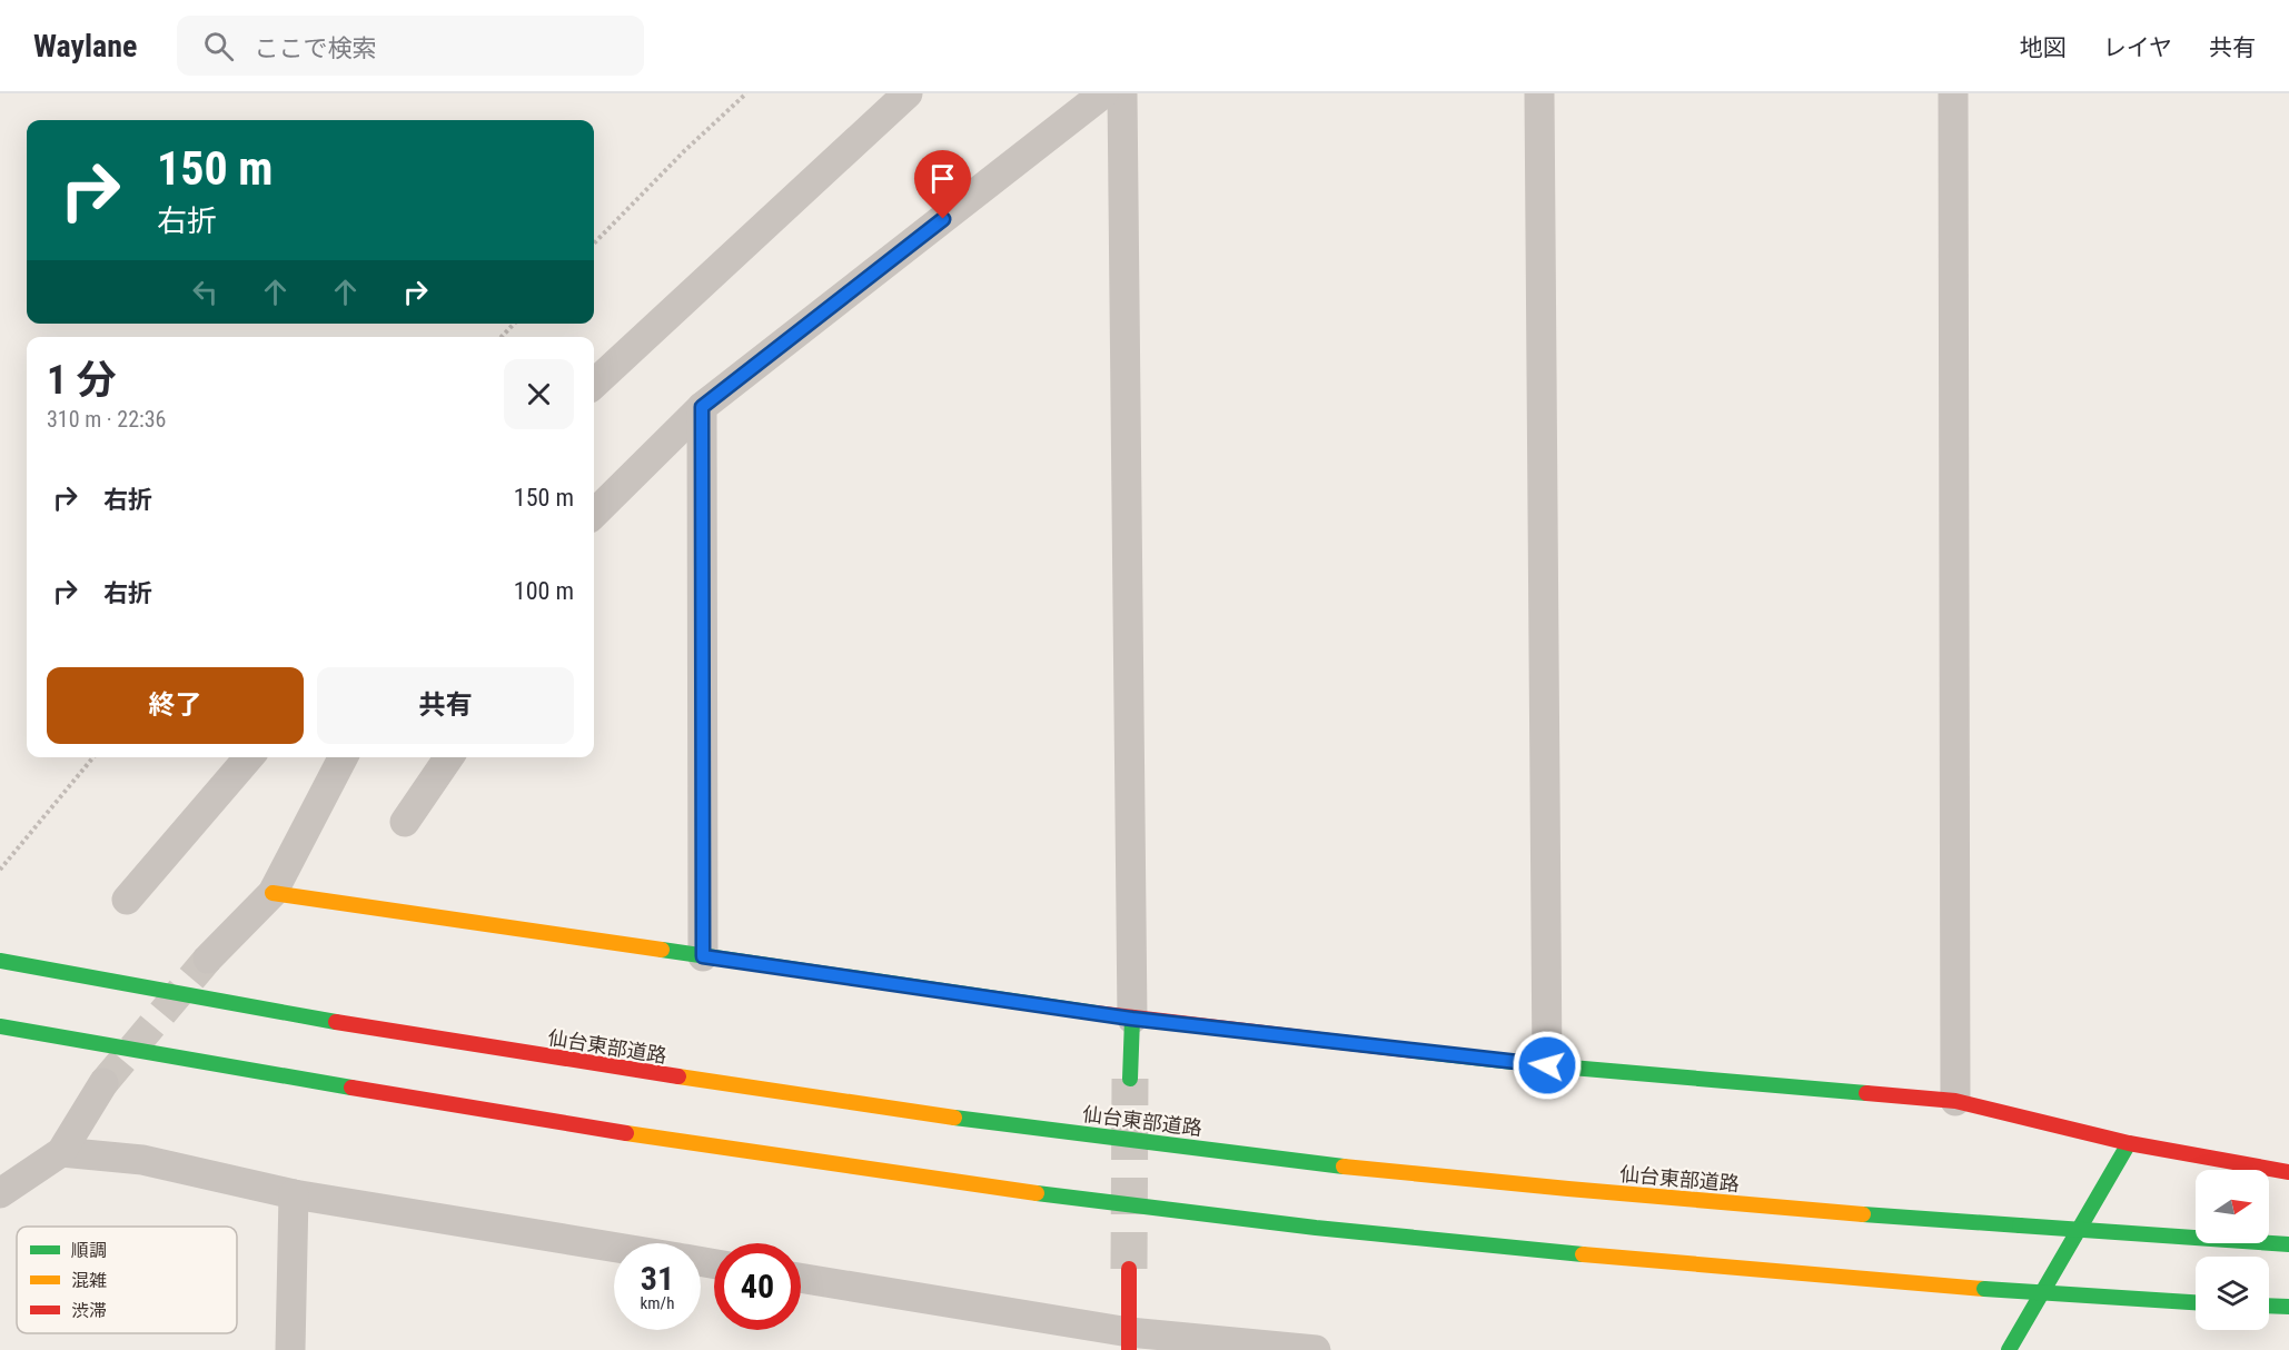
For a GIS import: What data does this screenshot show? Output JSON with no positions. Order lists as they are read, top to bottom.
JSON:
{
  "streets": {
    "main road": ["仙台東部道路"]
  },
  "legend": ["順調", "混雑", "渋滞"],
  "north": "right",
  "page": {
    "header": "Waylane",
    "search": "ここで検索",
    "nav": ["地図", "レイヤ", "共有"],
    "turn": ["150 m", "右折"],
    "heading": ["1 分", "310 m · 22:36"],
    "list": [
      {
        "name": "右折",
        "value": "150 m"
      },
      {
        "name": "右折",
        "value": "100 m"
      }
    ],
    "buttons": ["終了", "共有"],
    "speed": "31 km/h",
    "limit": "40"
  }
}
